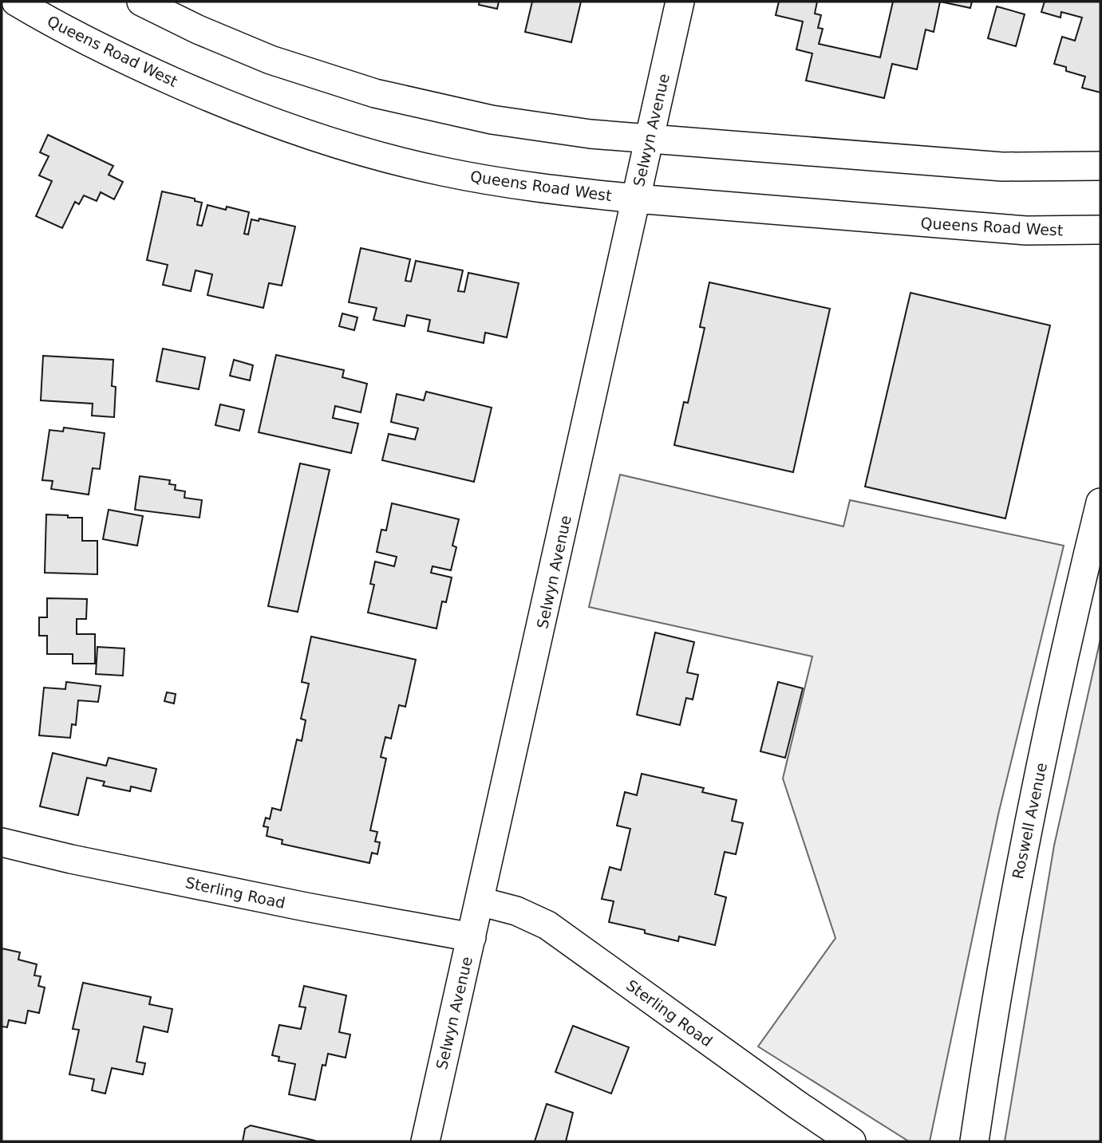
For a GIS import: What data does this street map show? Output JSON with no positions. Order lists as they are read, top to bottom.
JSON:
{
  "streets": {
    "street": [
      "Queens Road West",
      "Selwyn Avenue",
      "Roswell Avenue",
      "Sterling Road"
    ]
  },
  "crossings": [
    ["Queens Road West", "Selwyn Avenue"],
    ["Selwyn Avenue", "Sterling Road"]
  ]
}
